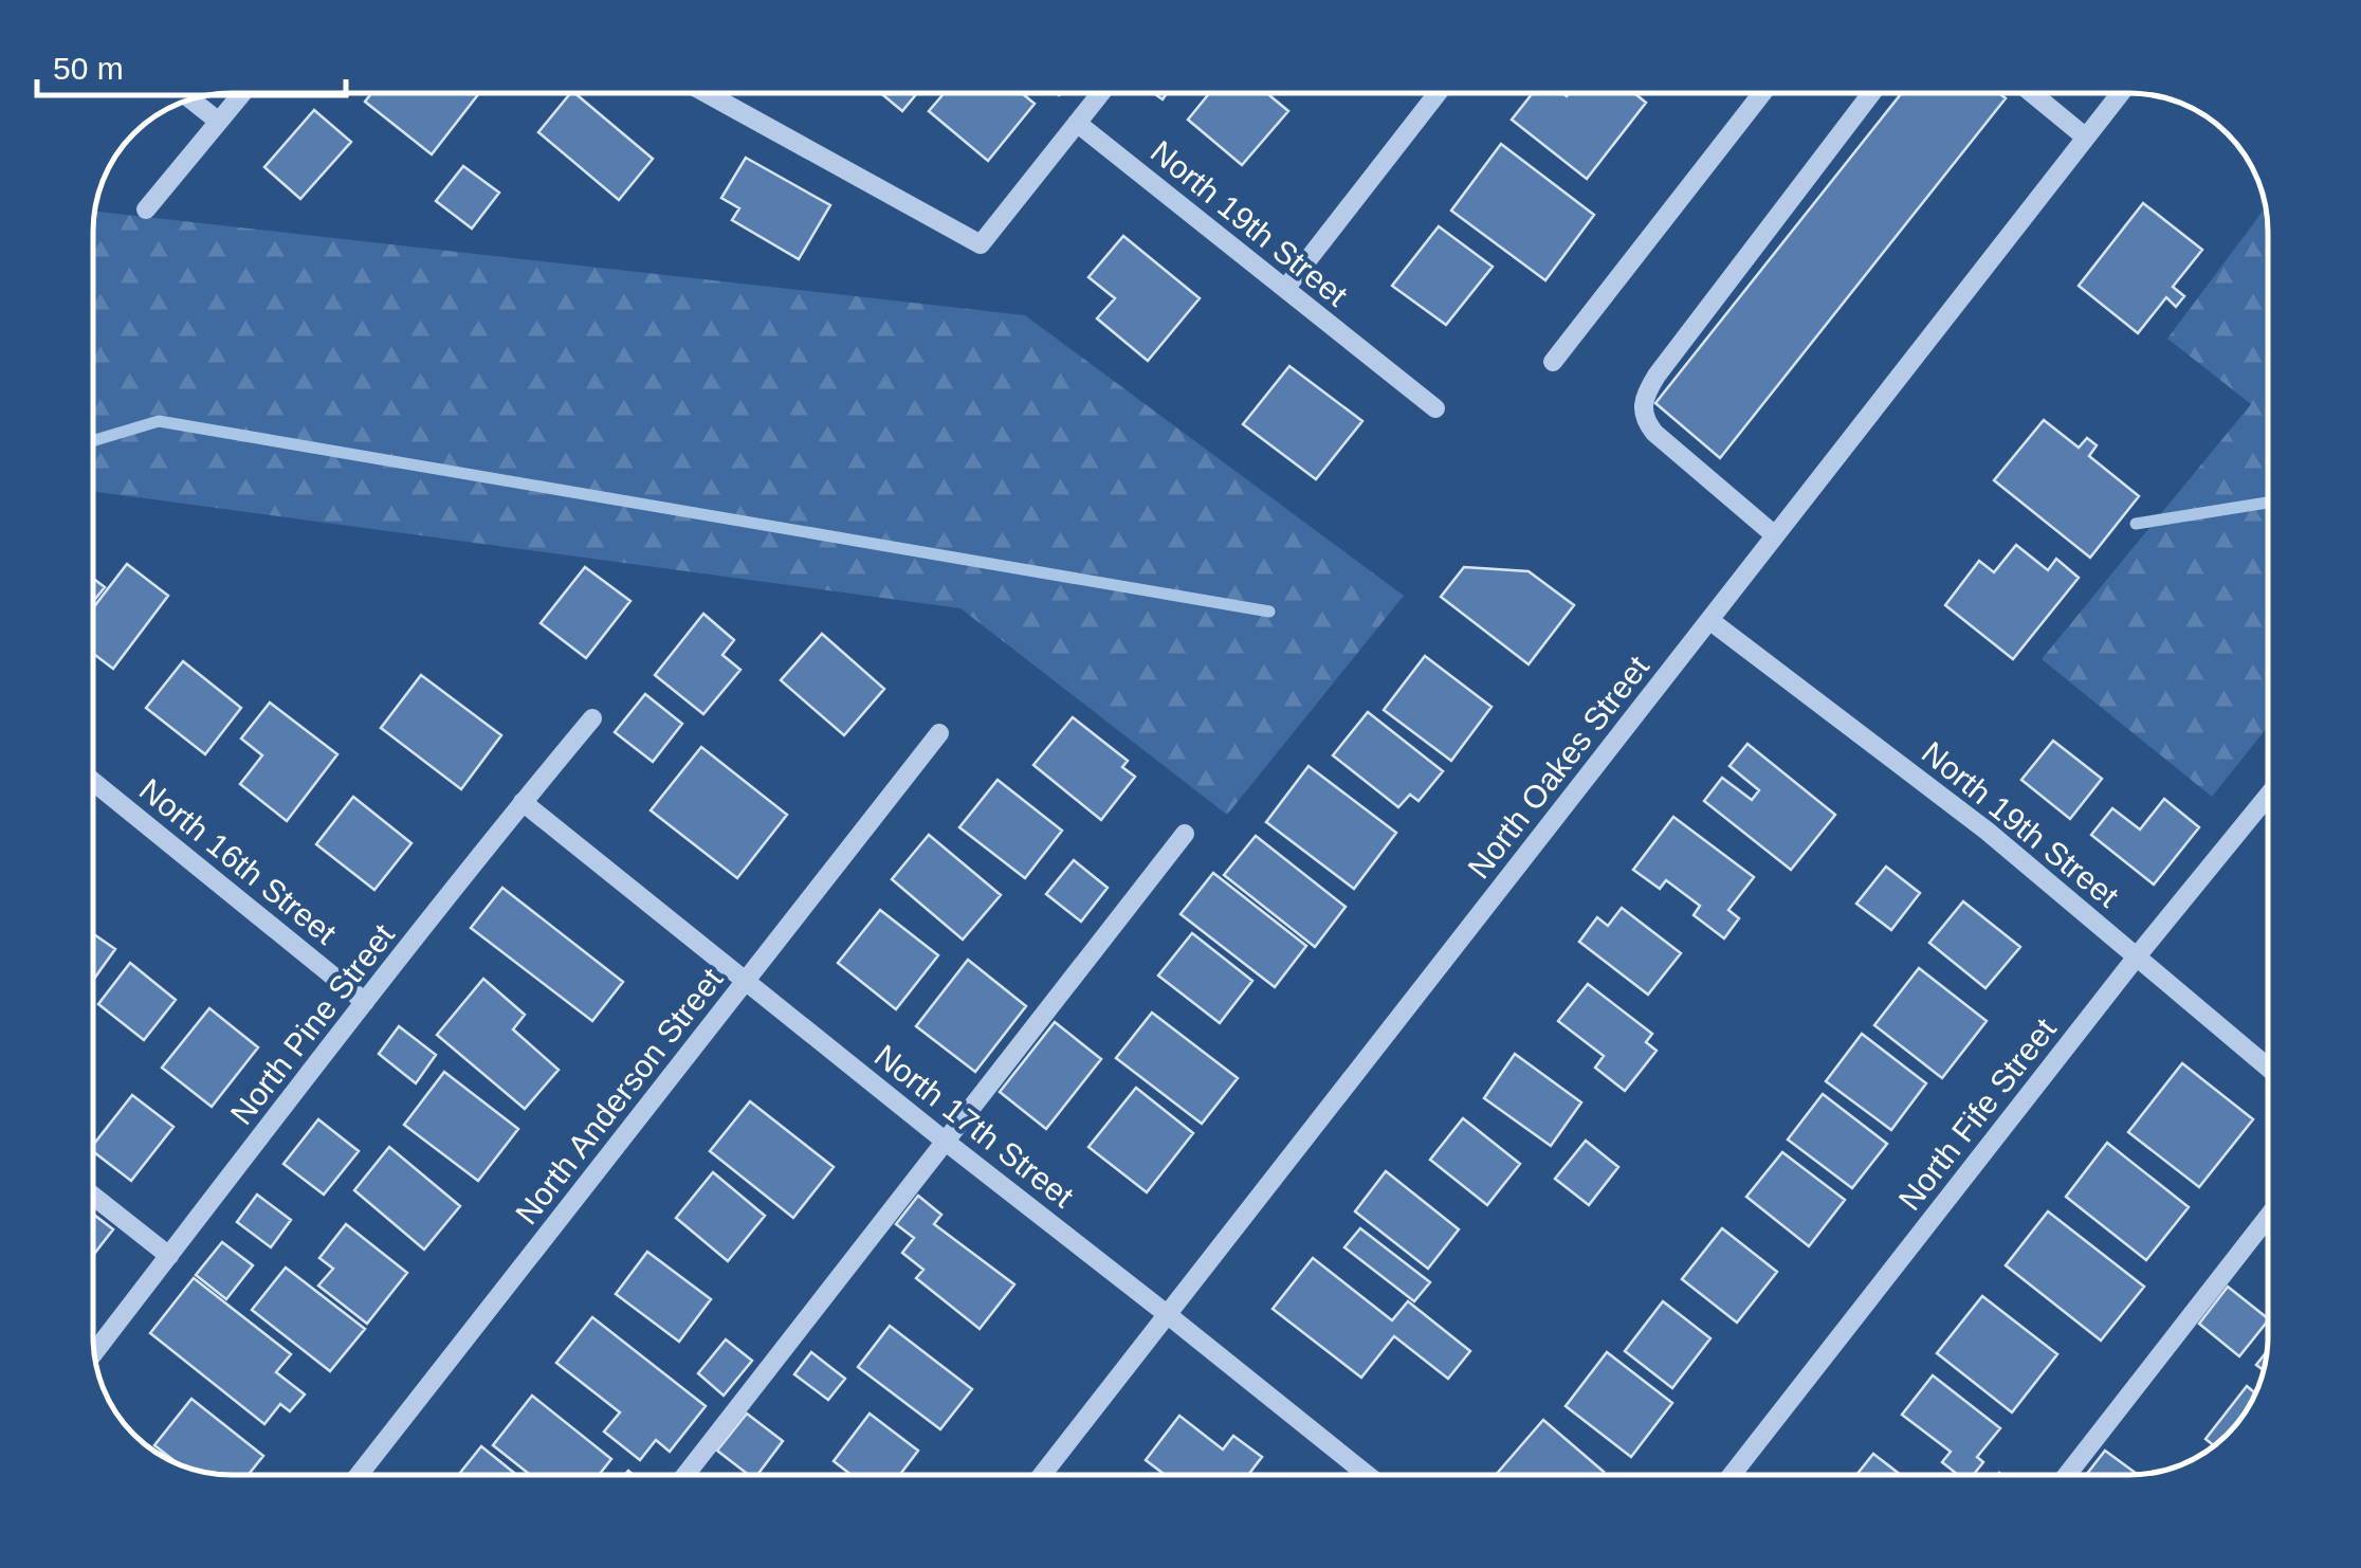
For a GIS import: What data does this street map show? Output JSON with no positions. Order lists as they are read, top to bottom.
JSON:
{
  "streets": {
    "street": [
      "North 19th Street",
      "North Oakes Street",
      "North 16th Street",
      "North Pine Street",
      "North Anderson Street",
      "North Fife Street",
      "North 17th Street"
    ]
  },
  "crossings": [
    ["North 19th Street", "North Oakes Street"],
    ["North 19th Street", "North Fife Street"],
    ["North Oakes Street", "North 17th Street"],
    ["North 16th Street", "North Pine Street"],
    ["North Pine Street", "North 17th Street"],
    ["North Anderson Street", "North 17th Street"]
  ],
  "scale_bar": "50 m"
}
